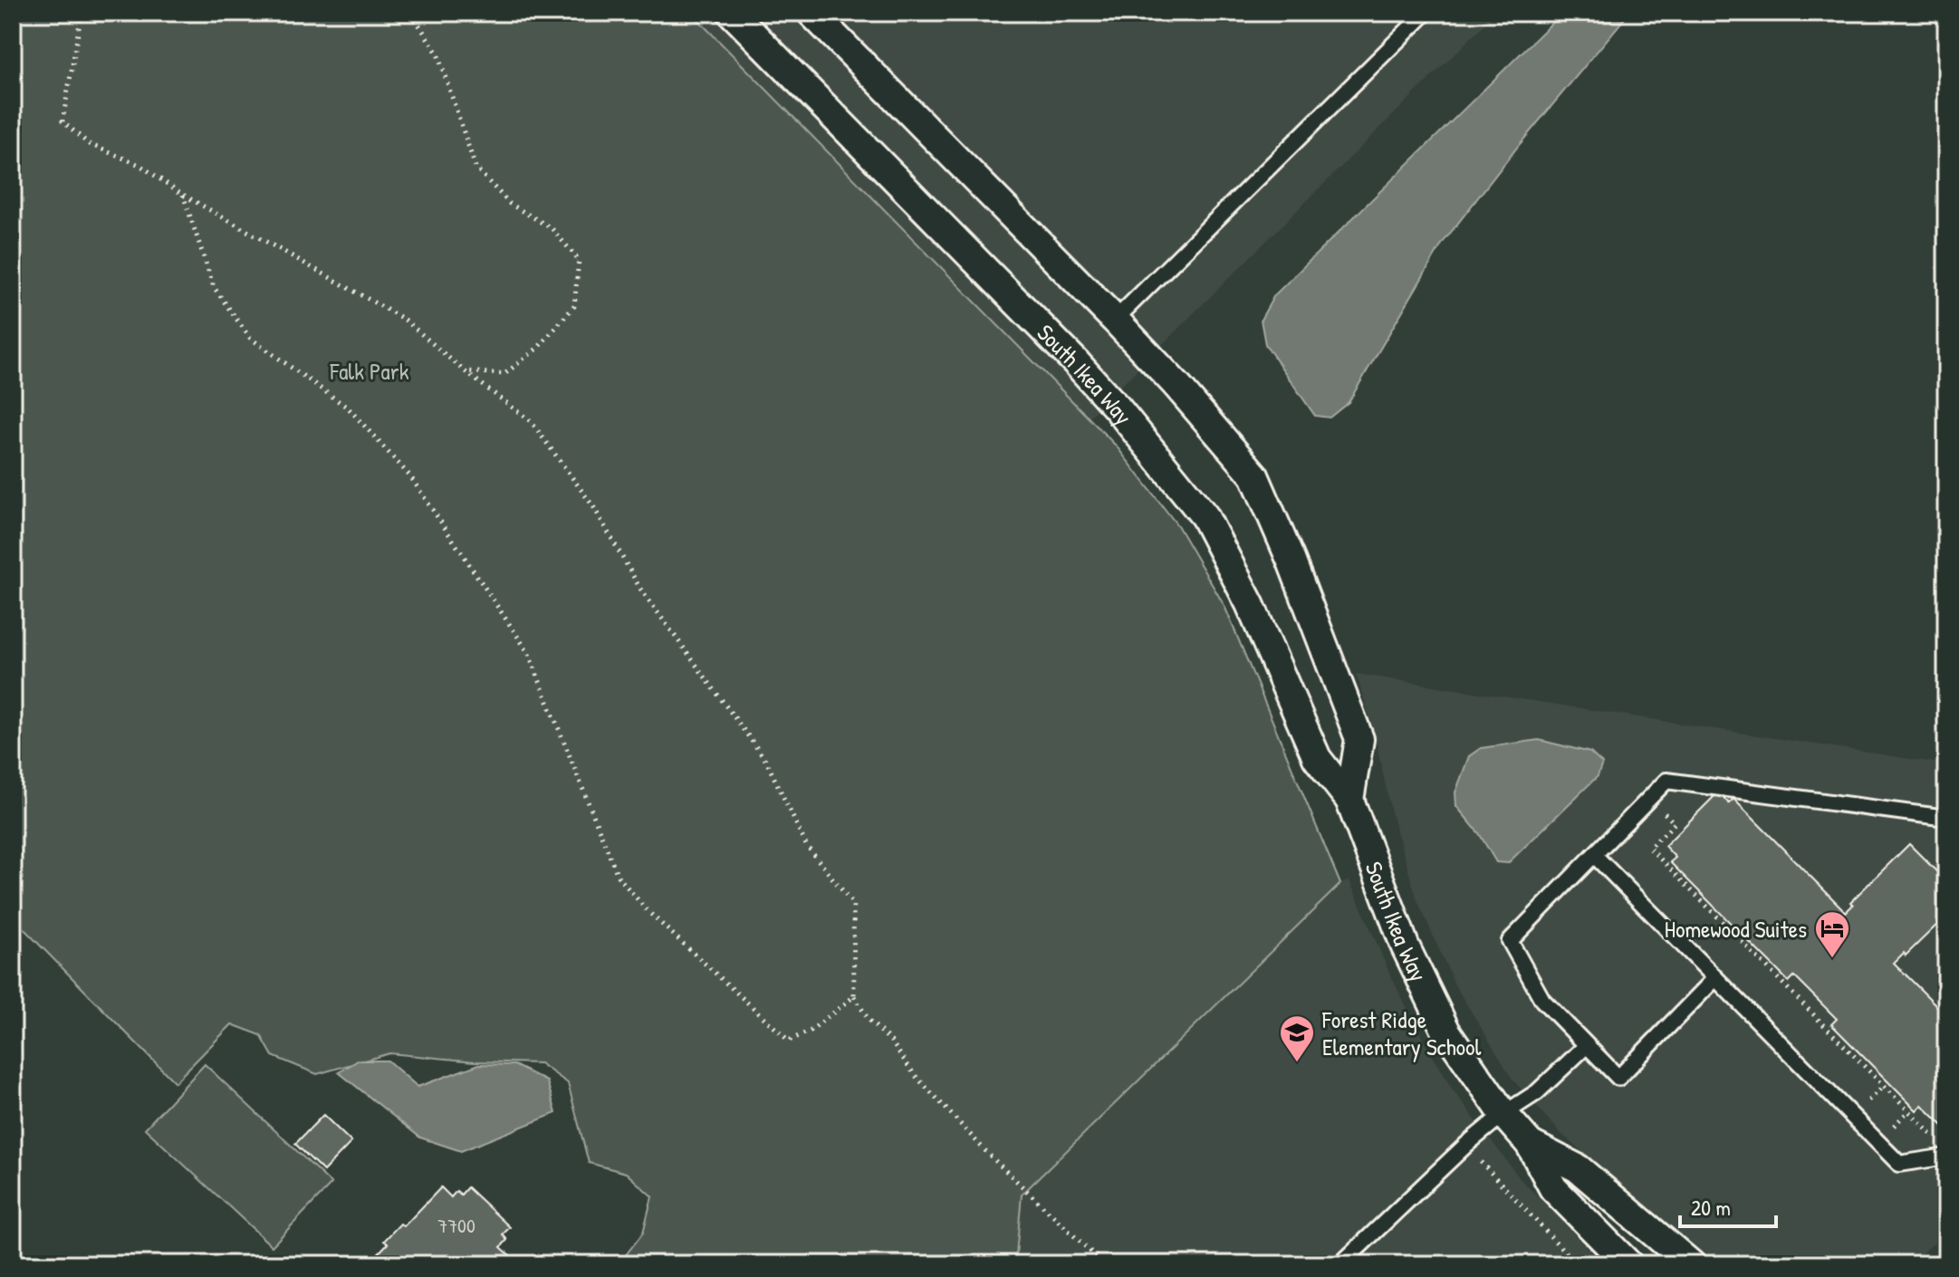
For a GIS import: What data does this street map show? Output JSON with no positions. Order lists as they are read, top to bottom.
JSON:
{
  "streets": {
    "street": ["South Ikea Way"]
  },
  "parks": ["Falk Park"],
  "places": {
    "hotel": ["Homewood Suites"],
    "school or university": ["Forest Ridge Elementary School"]
  },
  "house_numbers": ["7700"],
  "scale_bar": "20 m"
}
